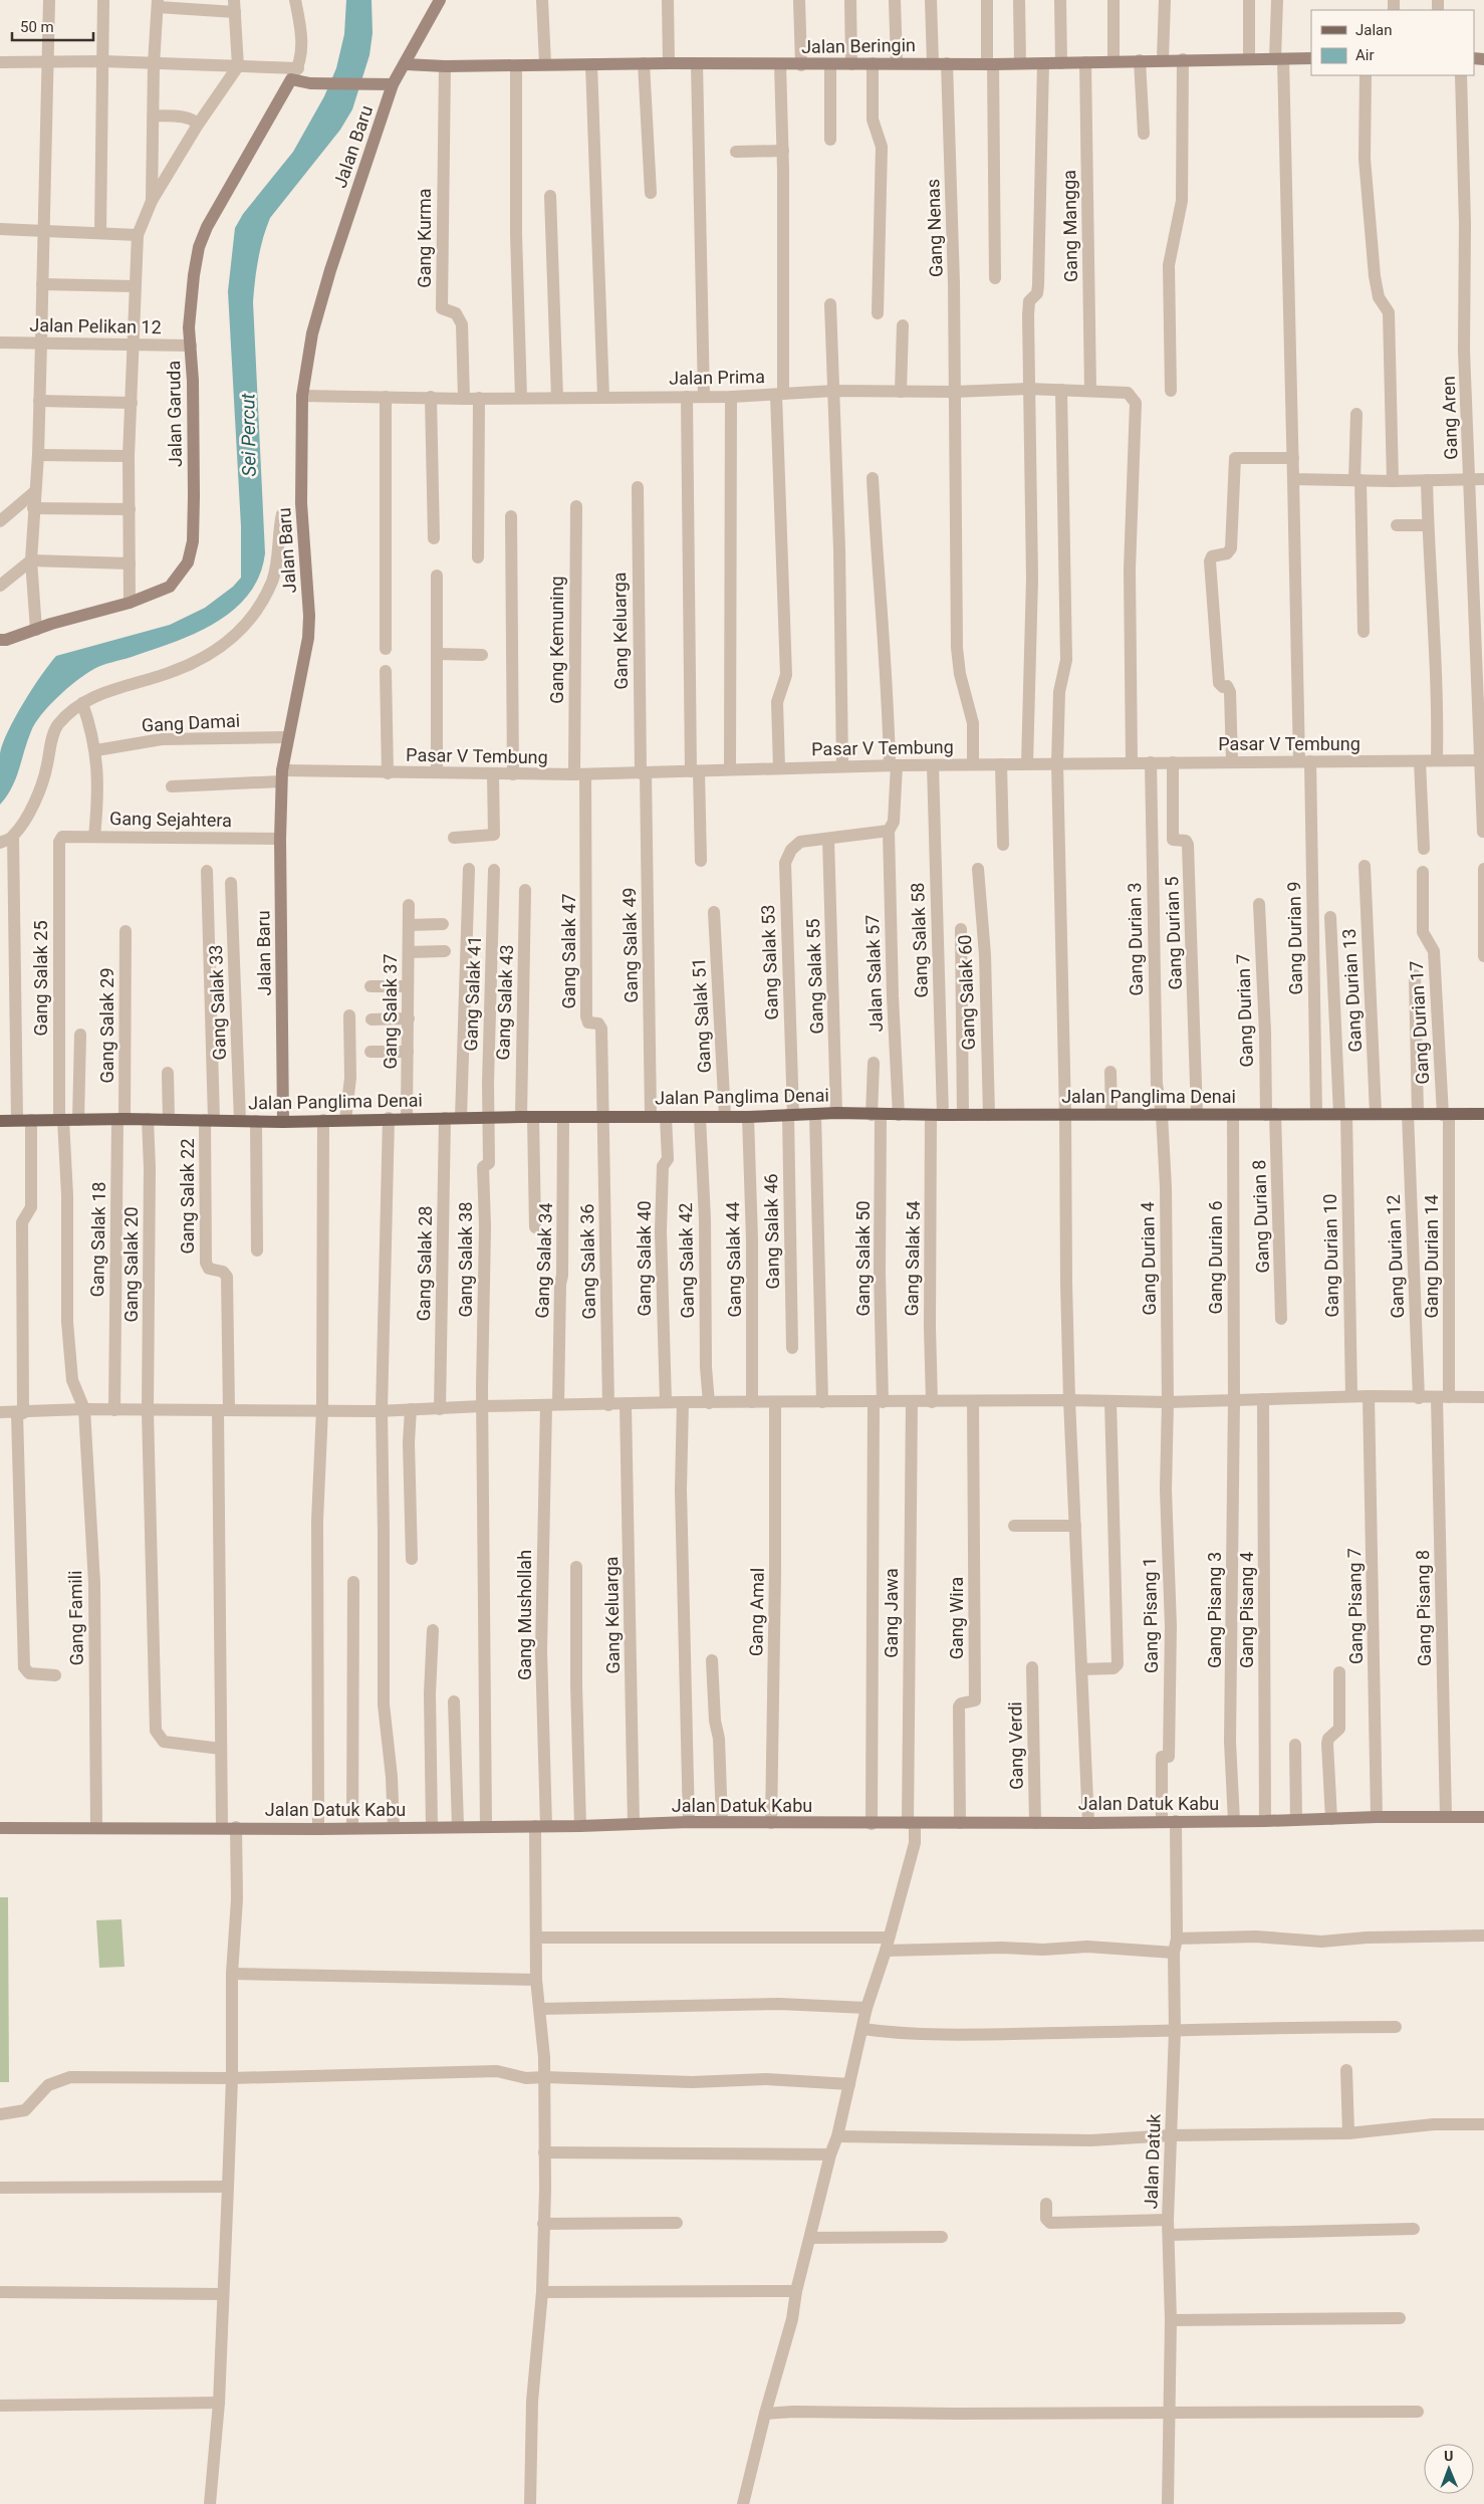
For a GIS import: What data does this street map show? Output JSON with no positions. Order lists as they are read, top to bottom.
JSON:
{
  "streets": {
    "main road": ["Jalan Panglima Denai"],
    "street": [
      "Jalan Beringin",
      "Jalan Baru",
      "Gang Mangga",
      "Gang Nenas",
      "Gang Kurma",
      "Jalan Pelikan 12",
      "Jalan Prima",
      "Jalan Garuda",
      "Gang Aren",
      "Gang Keluarga",
      "Gang Kemuning",
      "Gang Damai",
      "Pasar V Tembung",
      "Gang Sejahtera",
      "Gang Durian 5",
      "Gang Durian 9",
      "Gang Durian 3",
      "Gang Salak 58",
      "Gang Salak 49",
      "Gang Salak 47",
      "Gang Salak 53",
      "Jalan Salak 57",
      "Gang Salak 55",
      "Gang Salak 25",
      "Gang Durian 13",
      "Gang Salak 60",
      "Gang Salak 41",
      "Gang Salak 33",
      "Gang Salak 43",
      "Gang Durian 7",
      "Gang Salak 37",
      "Gang Salak 51",
      "Gang Durian 17",
      "Gang Salak 29",
      "Gang Salak 22",
      "Gang Durian 8",
      "Gang Salak 46",
      "Gang Salak 18",
      "Gang Durian 10",
      "Gang Durian 12",
      "Gang Durian 14",
      "Gang Durian 6",
      "Gang Salak 40",
      "Gang Salak 50",
      "Gang Salak 54",
      "Gang Durian 4",
      "Gang Salak 38",
      "Gang Salak 44",
      "Gang Salak 34",
      "Gang Salak 42",
      "Gang Salak 36",
      "Gang Salak 28",
      "Gang Salak 20",
      "Gang Pisang 7",
      "Gang Pisang 8",
      "Gang Pisang 3",
      "Gang Pisang 4",
      "Gang Amal",
      "Gang Jawa",
      "Gang Mushollah",
      "Gang Pisang 1",
      "Gang Famili",
      "Gang Wira",
      "Gang Verdi",
      "Jalan Datuk Kabu",
      "Jalan Datuk"
    ]
  },
  "crossings": [
    ["Jalan Beringin", "Jalan Baru"],
    ["Jalan Beringin", "Gang Mangga"],
    ["Jalan Beringin", "Gang Nenas"],
    ["Jalan Beringin", "Gang Kurma"],
    ["Jalan Beringin", "Gang Durian 9"],
    ["Jalan Baru", "Jalan Prima"],
    ["Jalan Baru", "Gang Damai"],
    ["Jalan Baru", "Pasar V Tembung"],
    ["Jalan Baru", "Gang Sejahtera"],
    ["Jalan Baru", "Jalan Panglima Denai"],
    ["Gang Mangga", "Jalan Prima"],
    ["Gang Nenas", "Jalan Prima"],
    ["Gang Nenas", "Pasar V Tembung"],
    ["Gang Kurma", "Jalan Prima"],
    ["Jalan Pelikan 12", "Jalan Garuda"],
    ["Jalan Prima", "Pasar V Tembung"],
    ["Gang Aren", "Pasar V Tembung"],
    ["Gang Keluarga", "Pasar V Tembung"],
    ["Gang Keluarga", "Gang Salak 49"],
    ["Gang Keluarga", "Jalan Datuk Kabu"],
    ["Gang Kemuning", "Pasar V Tembung"],
    ["Gang Kemuning", "Gang Salak 47"],
    ["Pasar V Tembung", "Gang Durian 5"],
    ["Pasar V Tembung", "Gang Durian 9"],
    ["Pasar V Tembung", "Gang Durian 3"],
    ["Pasar V Tembung", "Gang Salak 58"],
    ["Pasar V Tembung", "Gang Salak 49"],
    ["Pasar V Tembung", "Gang Salak 47"],
    ["Pasar V Tembung", "Jalan Salak 57"],
    ["Gang Sejahtera", "Gang Salak 25"],
    ["Gang Durian 5", "Jalan Panglima Denai"],
    ["Gang Durian 9", "Jalan Panglima Denai"],
    ["Gang Durian 3", "Jalan Panglima Denai"],
    ["Gang Durian 3", "Gang Durian 4"],
    ["Gang Salak 58", "Jalan Panglima Denai"],
    ["Gang Salak 58", "Gang Salak 54"],
    ["Gang Salak 49", "Jalan Panglima Denai"],
    ["Gang Salak 47", "Jalan Panglima Denai"],
    ["Gang Salak 47", "Gang Salak 36"],
    ["Gang Salak 53", "Jalan Salak 57"],
    ["Gang Salak 53", "Gang Salak 55"],
    ["Gang Salak 53", "Jalan Panglima Denai"],
    ["Gang Salak 53", "Gang Salak 46"],
    ["Jalan Salak 57", "Jalan Panglima Denai"],
    ["Gang Salak 55", "Jalan Panglima Denai"],
    ["Gang Salak 25", "Jalan Panglima Denai"],
    ["Gang Salak 25", "Gang Famili"],
    ["Gang Durian 13", "Jalan Panglima Denai"],
    ["Gang Salak 60", "Jalan Panglima Denai"],
    ["Gang Salak 41", "Jalan Panglima Denai"],
    ["Gang Salak 41", "Gang Salak 38"],
    ["Gang Salak 33", "Jalan Panglima Denai"],
    ["Gang Salak 43", "Jalan Panglima Denai"],
    ["Gang Durian 7", "Jalan Panglima Denai"],
    ["Gang Durian 7", "Gang Durian 8"],
    ["Gang Salak 37", "Jalan Panglima Denai"],
    ["Gang Salak 51", "Jalan Panglima Denai"],
    ["Gang Durian 17", "Jalan Panglima Denai"],
    ["Gang Durian 17", "Gang Durian 14"],
    ["Gang Salak 29", "Jalan Panglima Denai"],
    ["Gang Salak 29", "Gang Salak 18"],
    ["Jalan Panglima Denai", "Gang Salak 22"],
    ["Jalan Panglima Denai", "Gang Durian 8"],
    ["Jalan Panglima Denai", "Gang Salak 46"],
    ["Jalan Panglima Denai", "Gang Salak 18"],
    ["Jalan Panglima Denai", "Gang Durian 10"],
    ["Jalan Panglima Denai", "Gang Durian 12"],
    ["Jalan Panglima Denai", "Gang Durian 14"],
    ["Jalan Panglima Denai", "Gang Durian 6"],
    ["Jalan Panglima Denai", "Gang Salak 40"],
    ["Jalan Panglima Denai", "Gang Salak 50"],
    ["Jalan Panglima Denai", "Gang Salak 54"],
    ["Jalan Panglima Denai", "Gang Durian 4"],
    ["Jalan Panglima Denai", "Gang Salak 38"],
    ["Jalan Panglima Denai", "Gang Salak 44"],
    ["Jalan Panglima Denai", "Gang Salak 34"],
    ["Jalan Panglima Denai", "Gang Salak 42"],
    ["Jalan Panglima Denai", "Gang Salak 36"],
    ["Jalan Panglima Denai", "Gang Salak 28"],
    ["Jalan Panglima Denai", "Gang Salak 20"],
    ["Gang Durian 14", "Gang Pisang 8"],
    ["Gang Durian 6", "Gang Pisang 3"],
    ["Gang Salak 50", "Jalan Datuk Kabu"],
    ["Gang Durian 4", "Gang Pisang 1"],
    ["Gang Salak 34", "Gang Mushollah"],
    ["Gang Pisang 7", "Jalan Datuk Kabu"],
    ["Gang Pisang 8", "Jalan Datuk Kabu"],
    ["Gang Pisang 3", "Jalan Datuk Kabu"],
    ["Gang Pisang 4", "Jalan Datuk Kabu"],
    ["Gang Amal", "Jalan Datuk Kabu"],
    ["Gang Jawa", "Jalan Datuk Kabu"],
    ["Gang Mushollah", "Jalan Datuk Kabu"],
    ["Gang Pisang 1", "Jalan Datuk Kabu"],
    ["Gang Famili", "Jalan Datuk Kabu"],
    ["Gang Wira", "Jalan Datuk Kabu"],
    ["Gang Verdi", "Jalan Datuk Kabu"],
    ["Jalan Datuk Kabu", "Jalan Datuk"]
  ],
  "water": ["Sei Percut"],
  "legend": ["Jalan", "Air"],
  "scale_bar": "50 m",
  "north": "top"
}
